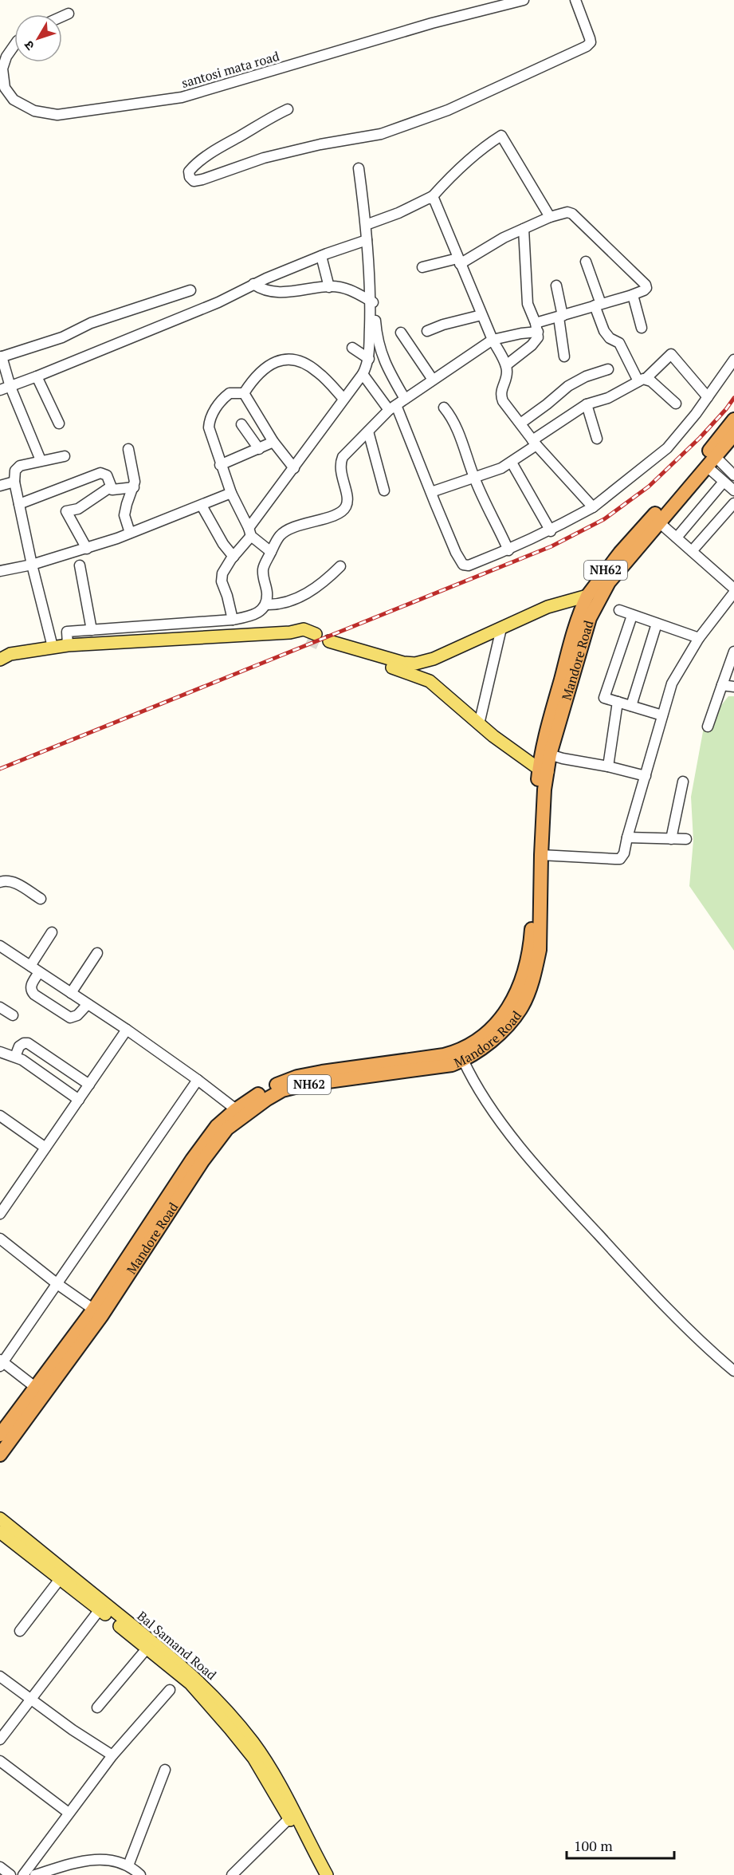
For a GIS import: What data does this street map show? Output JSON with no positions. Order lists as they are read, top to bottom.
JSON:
{
  "streets": {
    "highway": ["NH62", "Mandore Road"],
    "main road": ["Bal Samand Road"],
    "street": ["santosi mata road"]
  },
  "scale_bar": "100 m",
  "north": "bottom left"
}
